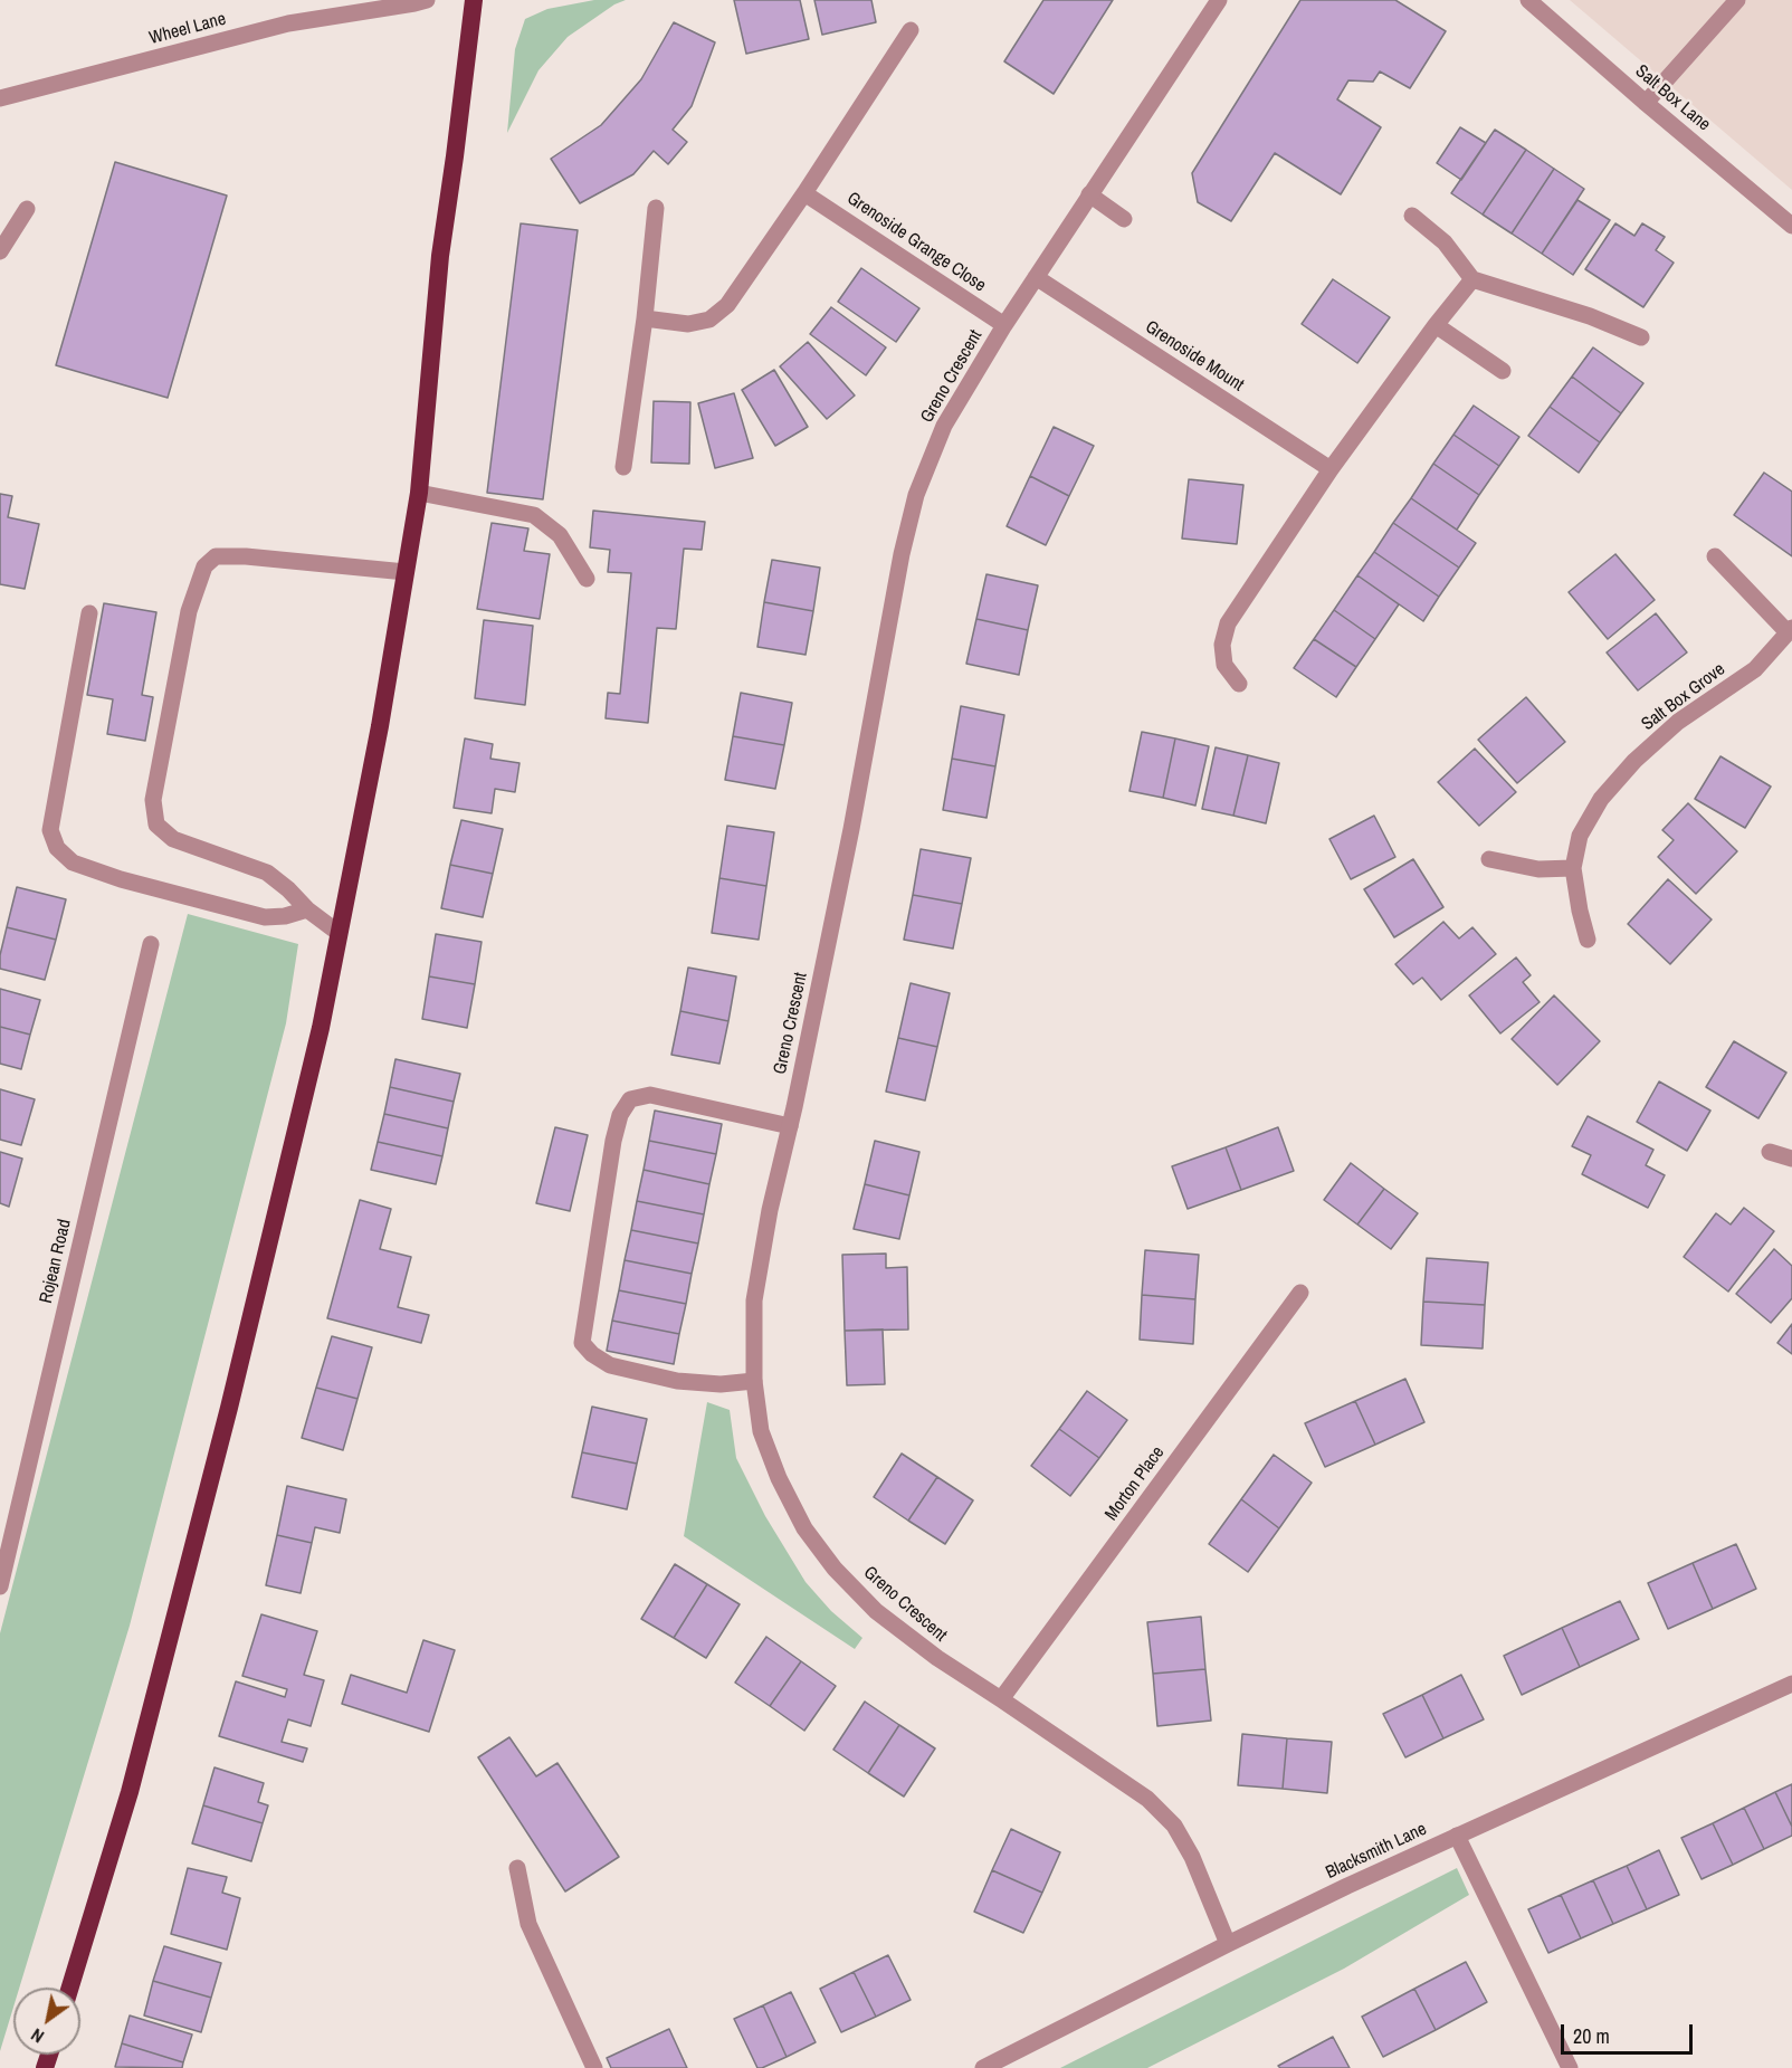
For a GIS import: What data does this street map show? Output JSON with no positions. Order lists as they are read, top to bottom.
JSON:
{
  "streets": {
    "street": [
      "Wheel Lane",
      "Salt Box Lane",
      "Grenoside Grange Close",
      "Grenoside Mount",
      "Greno Crescent",
      "Salt Box Grove",
      "Rojean Road",
      "Morton Place",
      "Blacksmith Lane"
    ]
  },
  "crossings": [
    ["Grenoside Grange Close", "Greno Crescent"],
    ["Grenoside Mount", "Greno Crescent"],
    ["Greno Crescent", "Morton Place"],
    ["Greno Crescent", "Blacksmith Lane"]
  ],
  "scale_bar": "20 m",
  "north": "bottom left"
}
